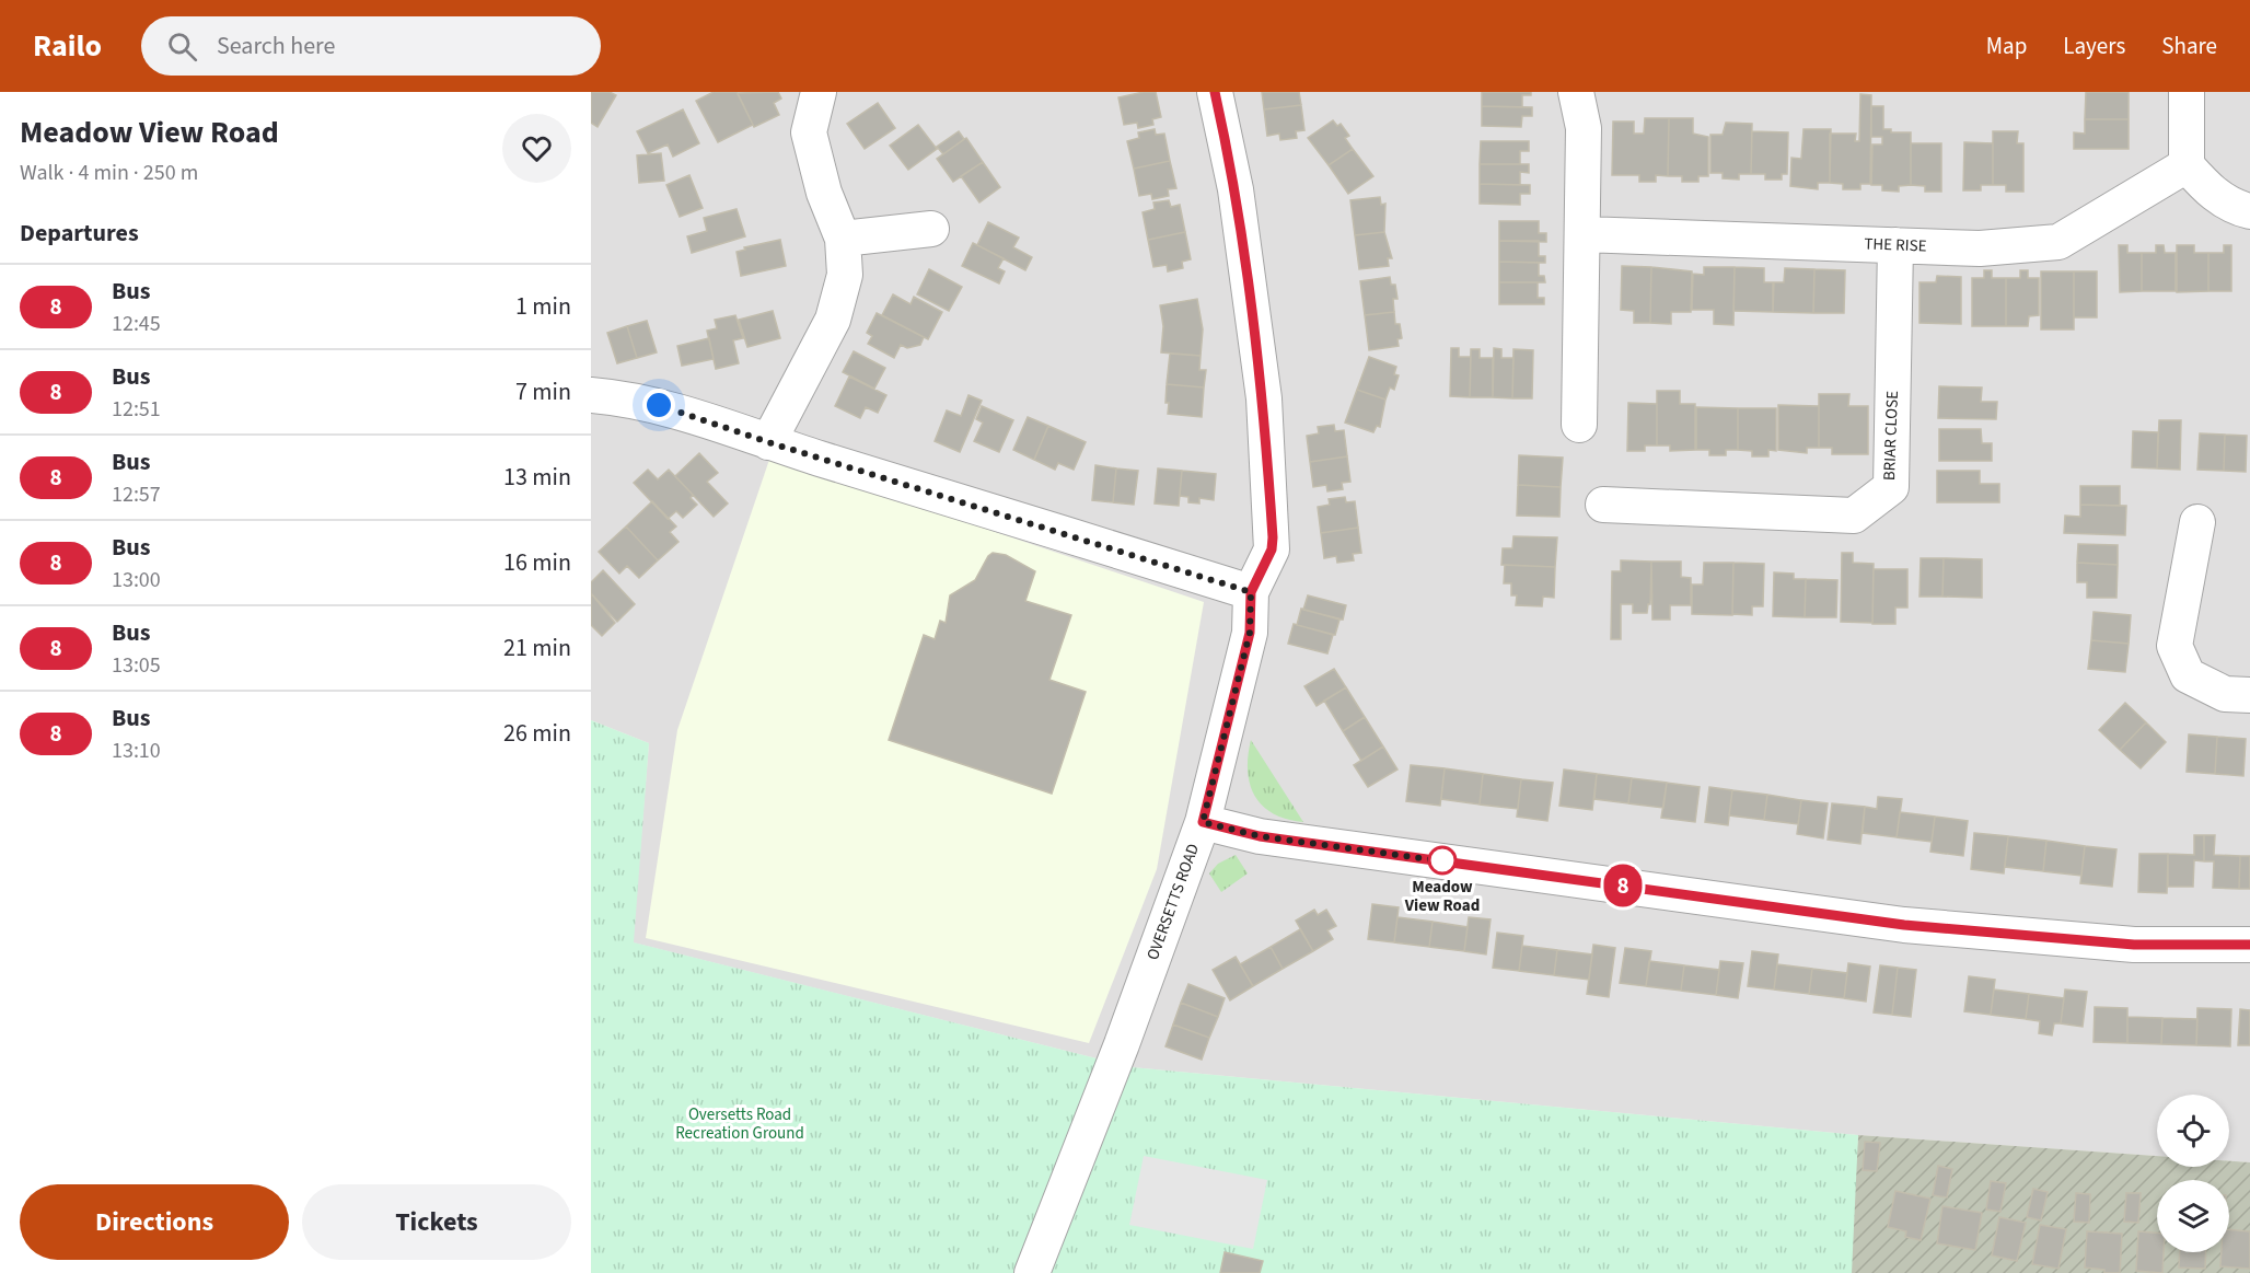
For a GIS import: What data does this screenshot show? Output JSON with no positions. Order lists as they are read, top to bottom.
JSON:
{
  "streets": {
    "street": ["THE RISE", "BRIAR CLOSE", "OVERSETTS ROAD"]
  },
  "crossings": [
    ["THE RISE", "BRIAR CLOSE"]
  ],
  "parks": ["Oversetts Road Recreation Ground"],
  "places": ["Meadow View Road"],
  "lines": ["bus line 8"],
  "page": {
    "header": "Railo",
    "search": "Search here",
    "nav": ["Map", "Layers", "Share"],
    "heading": [
      ["Meadow View Road", "Walk · 4 min · 250 m"],
      "Departures"
    ],
    "on_map": "8",
    "list": [
      {
        "mark": "8",
        "name": "Bus",
        "note": "12:45",
        "value": "1 min"
      },
      {
        "mark": "8",
        "name": "Bus",
        "note": "12:51",
        "value": "7 min"
      },
      {
        "mark": "8",
        "name": "Bus",
        "note": "12:57",
        "value": "13 min"
      },
      {
        "mark": "8",
        "name": "Bus",
        "note": "13:00",
        "value": "16 min"
      },
      {
        "mark": "8",
        "name": "Bus",
        "note": "13:05",
        "value": "21 min"
      },
      {
        "mark": "8",
        "name": "Bus",
        "note": "13:10",
        "value": "26 min"
      }
    ],
    "buttons": ["Directions", "Tickets"]
  }
}
